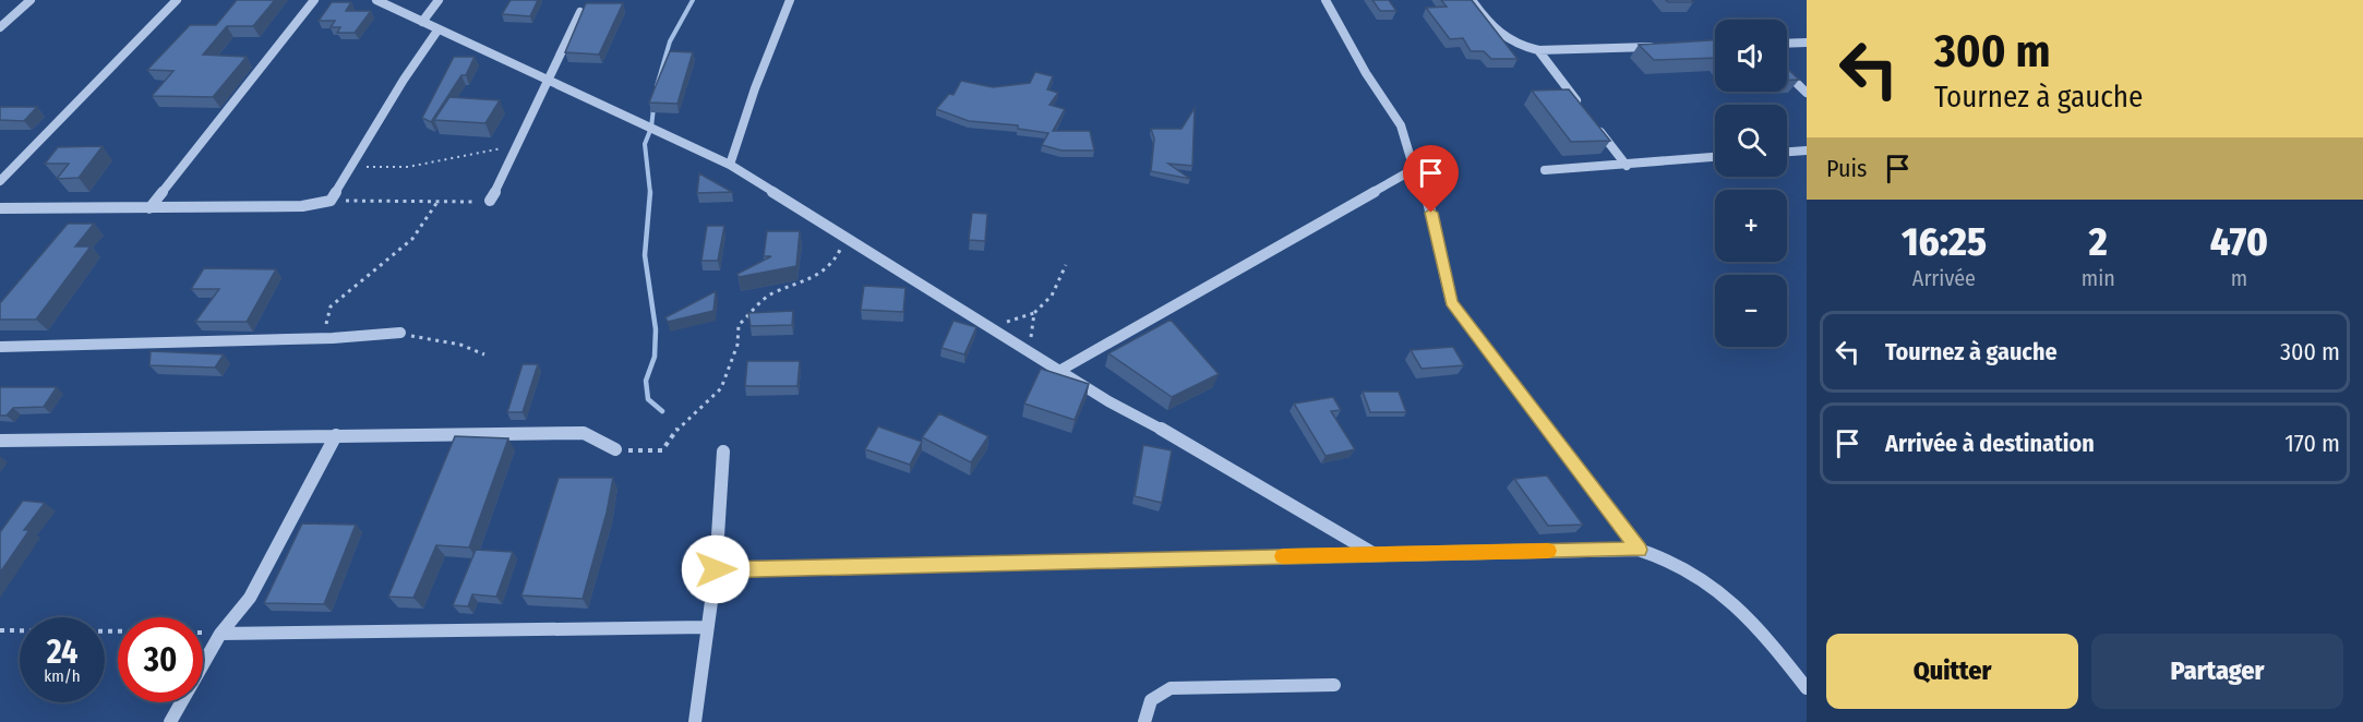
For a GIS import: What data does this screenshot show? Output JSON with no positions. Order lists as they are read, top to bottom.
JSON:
{
  "page": {
    "turn": ["300 m", "Tournez à gauche"],
    "map_buttons": ["+", "−"],
    "then": "Puis",
    "eta": [
      "16:25",
      "Arrivée",
      "2",
      "min",
      "470",
      "m"
    ],
    "list": [
      {
        "name": "Tournez à gauche",
        "value": "300 m"
      },
      {
        "name": "Arrivée à destination",
        "value": "170 m"
      }
    ],
    "speed": "24 km/h",
    "limit": "30",
    "buttons": ["Quitter", "Partager"]
  }
}
